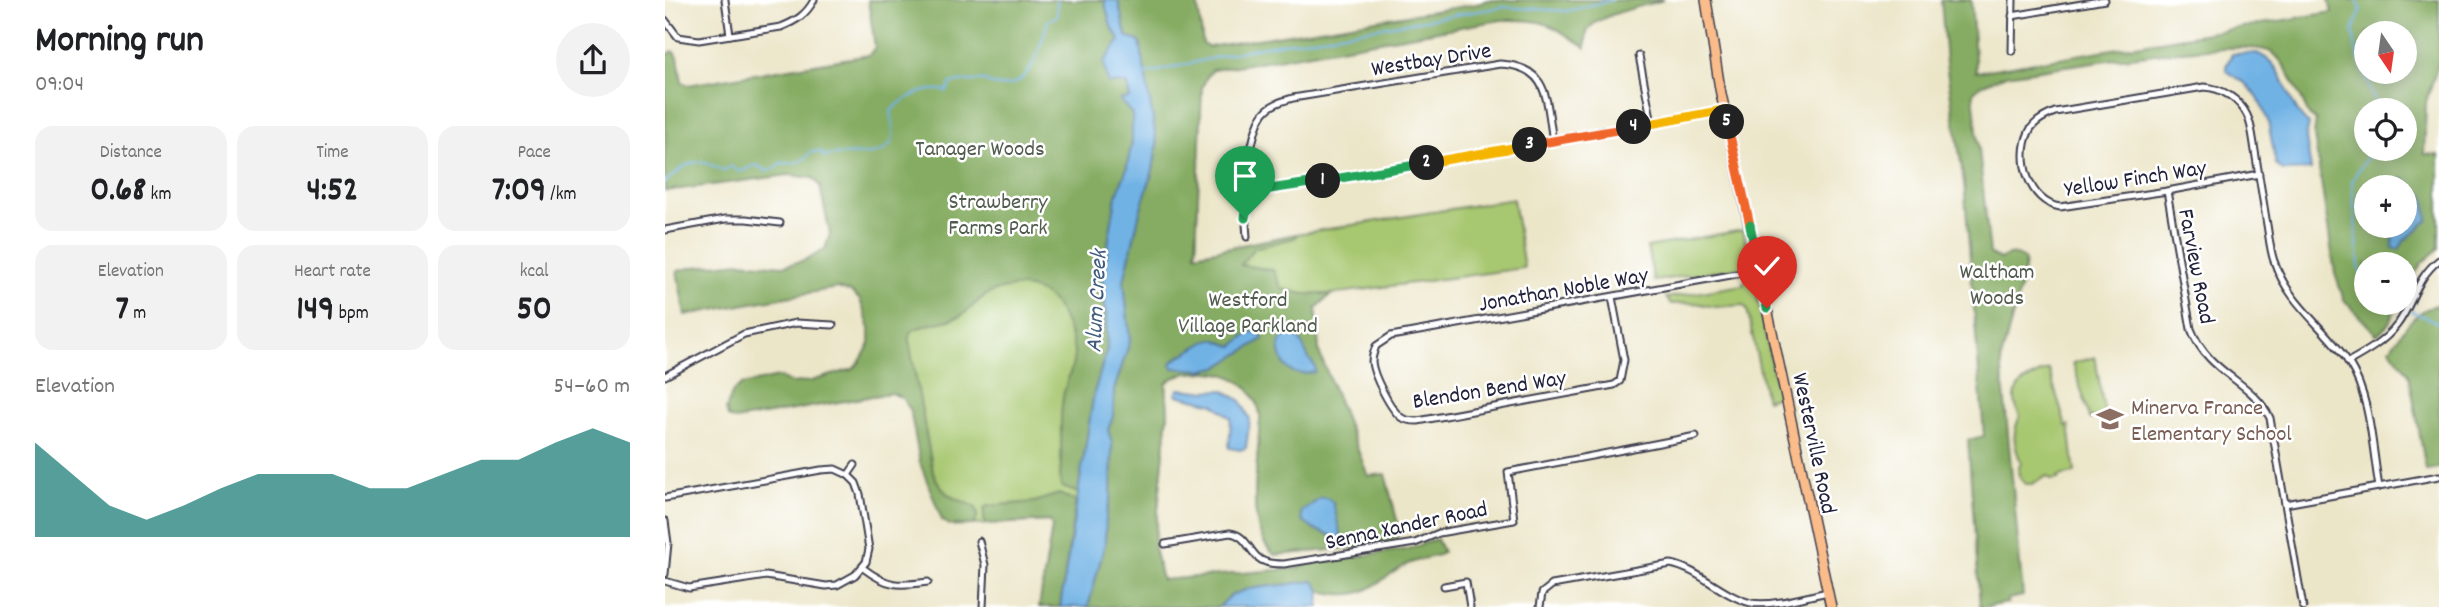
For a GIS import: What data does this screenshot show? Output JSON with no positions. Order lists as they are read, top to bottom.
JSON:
{
  "streets": {
    "main road": ["Westerville Road"],
    "street": [
      "Westbay Drive",
      "Yellow Finch Way",
      "Farview Road",
      "Jonathan Noble Way",
      "Blendon Bend Way",
      "Senna Xander Road"
    ]
  },
  "crossings": [
    ["Yellow Finch Way", "Farview Road"],
    ["Jonathan Noble Way", "Blendon Bend Way"],
    ["Jonathan Noble Way", "Westerville Road"]
  ],
  "water": ["Alum Creek"],
  "parks": [
    "Tanager Woods",
    "Strawberry Farms Park",
    "Waltham Woods",
    "Westford Village Parkland"
  ],
  "places": {
    "school or university": ["Minerva France Elementary School"]
  },
  "north": "bottom",
  "page": {
    "heading": ["Morning run", "09:04"],
    "map_buttons": ["+", "−"],
    "pins": [
      "5",
      "4",
      "3",
      "2",
      "1"
    ],
    "stats": [
      ["Distance", "0.68 km"],
      ["Time", "4:52"],
      ["Pace", "7:09 /km"],
      ["Elevation", "7 m"],
      ["Heart rate", "149 bpm"],
      ["kcal", "50"]
    ],
    "chart": ["Elevation", "54–60 m"]
  }
}
